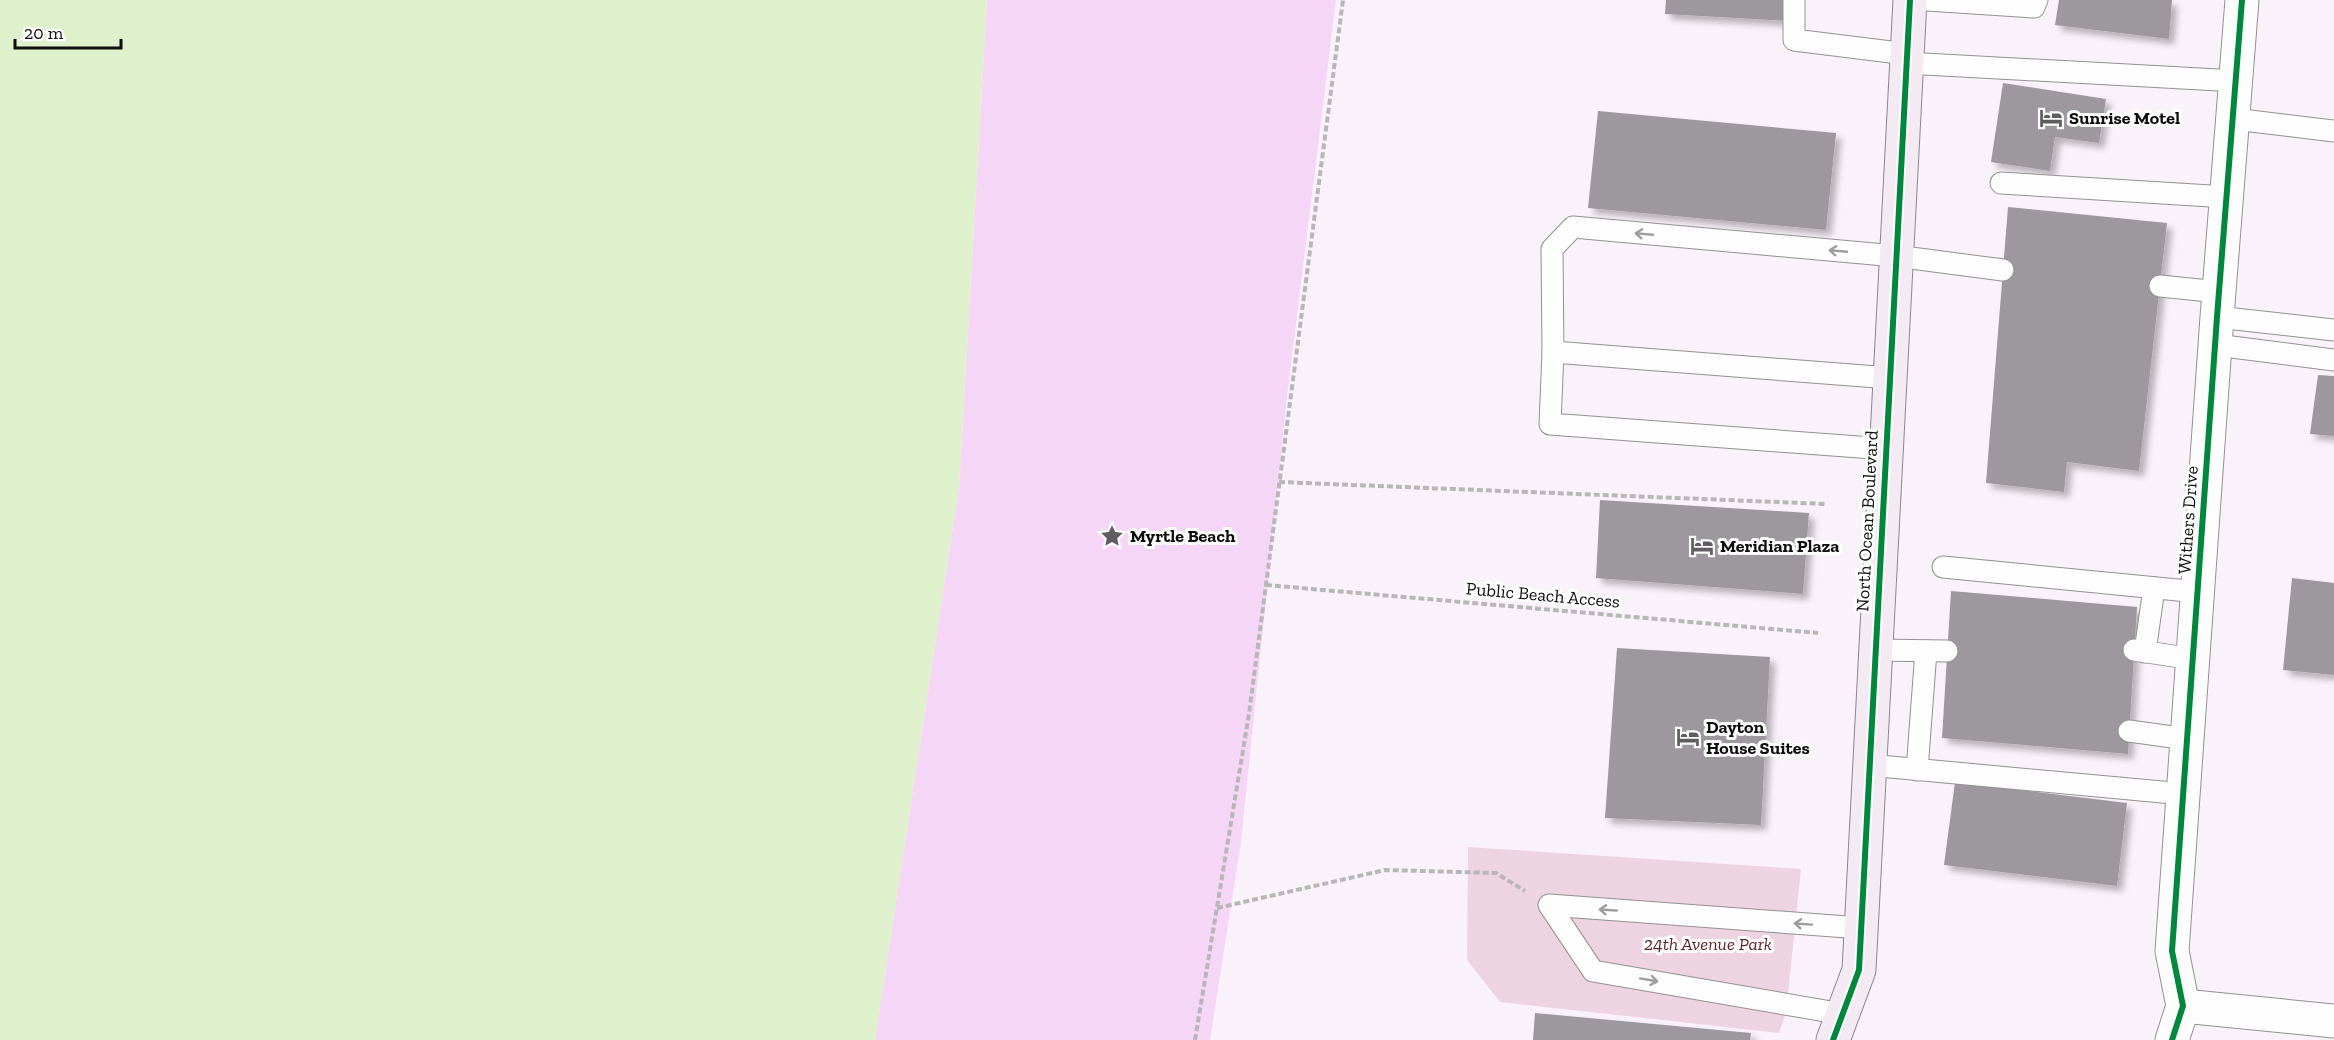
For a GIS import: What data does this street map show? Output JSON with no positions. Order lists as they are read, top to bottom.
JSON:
{
  "streets": {
    "main road": ["North Ocean Boulevard"],
    "street": ["Withers Drive"],
    "path": ["Public Beach Access"]
  },
  "parks": ["24th Avenue Park"],
  "places": {
    "hotel": ["Sunrise Motel", "Meridian Plaza", "Dayton House Suites"],
    "place": ["Myrtle Beach"]
  },
  "scale_bar": "20 m"
}
